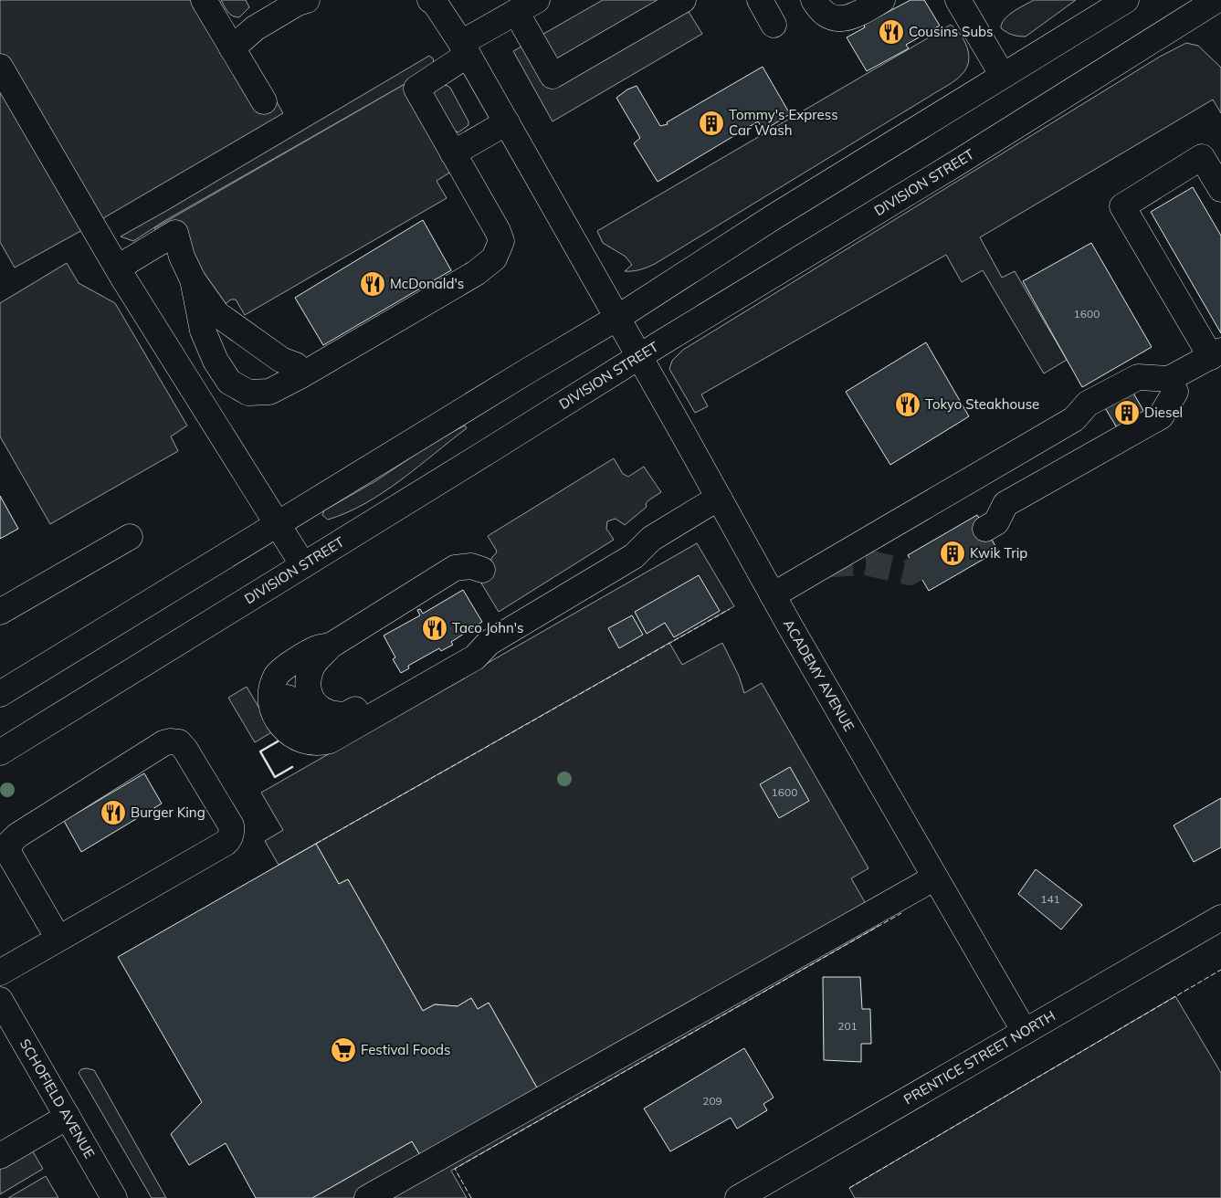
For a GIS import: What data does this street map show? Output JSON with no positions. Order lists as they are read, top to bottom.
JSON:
{
  "streets": {
    "main road": [
      "DIVISION STREET",
      "ACADEMY AVENUE",
      "PRENTICE STREET NORTH",
      "SCHOFIELD AVENUE"
    ]
  },
  "crossings": [
    ["DIVISION STREET", "ACADEMY AVENUE"],
    ["ACADEMY AVENUE", "PRENTICE STREET NORTH"]
  ],
  "places": {
    "restaurant": [
      "Cousins Subs",
      "McDonald's",
      "Tokyo Steakhouse",
      "Taco John's",
      "Burger King"
    ],
    "building": ["Tommy's Express Car Wash", "Diesel", "Kwik Trip"],
    "supermarket": ["Festival Foods"]
  },
  "house_numbers": [
    "1600",
    "1600",
    "141",
    "201",
    "209"
  ]
}
